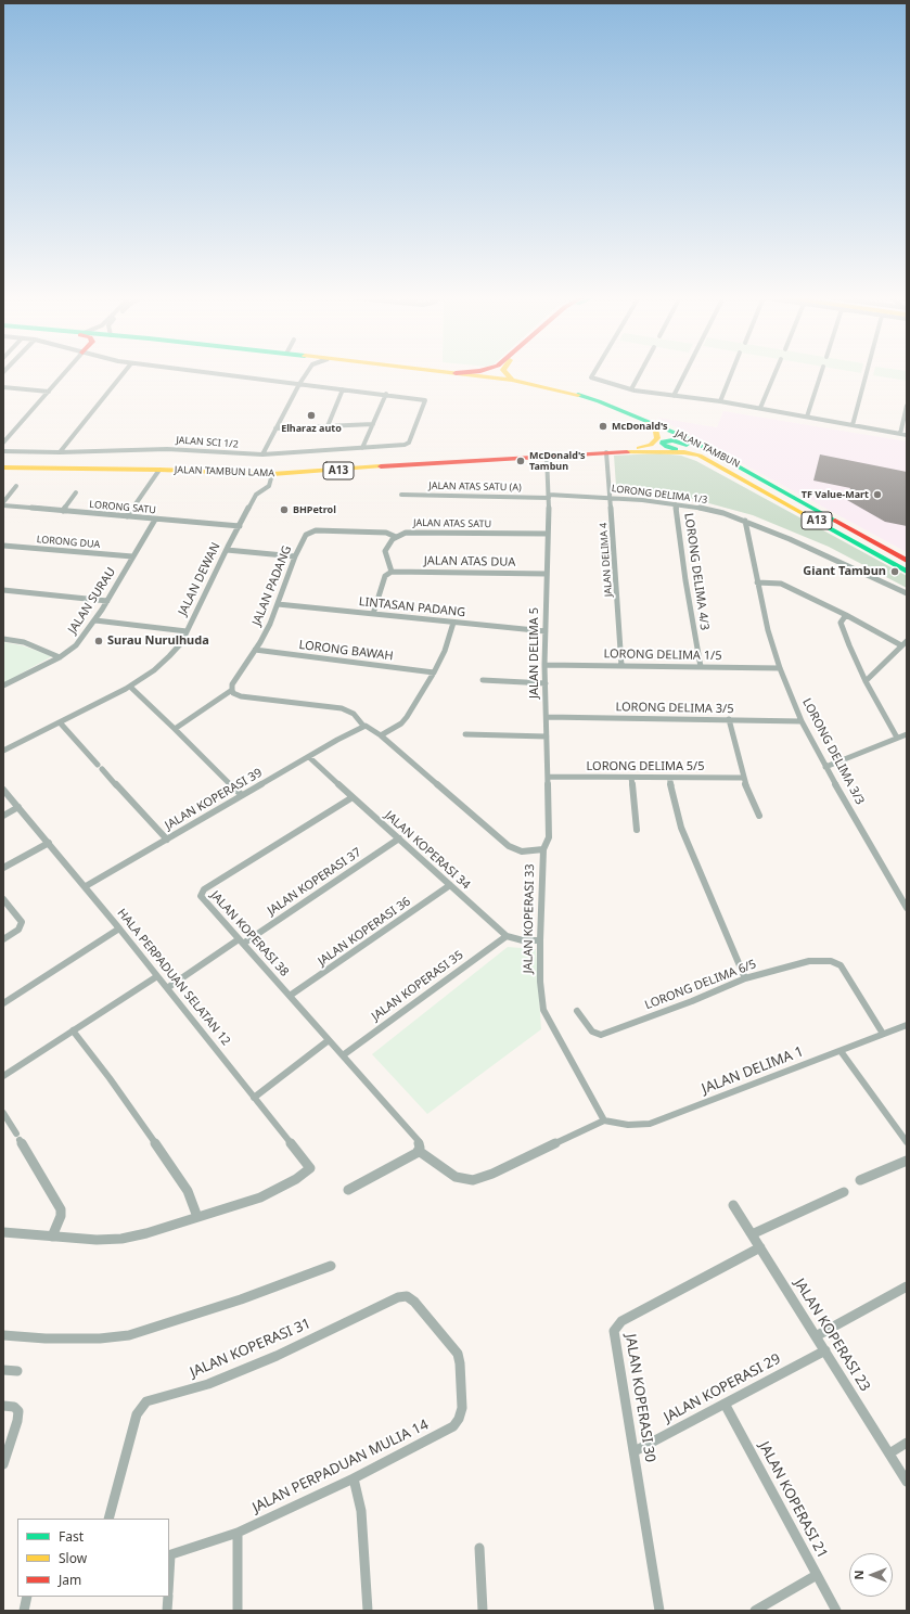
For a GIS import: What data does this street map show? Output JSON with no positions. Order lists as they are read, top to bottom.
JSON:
{
  "streets": {
    "main road": ["JALAN TAMBUN", "A13", "JALAN TAMBUN LAMA"],
    "street": [
      "JALAN SCI 1/2",
      "JALAN ATAS SATU (A)",
      "LORONG DELIMA 1/3",
      "LORONG SATU",
      "JALAN ATAS SATU",
      "LORONG DUA",
      "JALAN DELIMA 4",
      "JALAN ATAS DUA",
      "LORONG DELIMA 4/3",
      "JALAN DEWAN",
      "JALAN PADANG",
      "JALAN SURAU",
      "LINTASAN PADANG",
      "LORONG BAWAH",
      "JALAN DELIMA 5",
      "LORONG DELIMA 1/5",
      "LORONG DELIMA 3/5",
      "LORONG DELIMA 3/3",
      "LORONG DELIMA 5/5",
      "JALAN KOPERASI 39",
      "JALAN KOPERASI 34",
      "JALAN KOPERASI 37",
      "JALAN KOPERASI 33",
      "JALAN KOPERASI 36",
      "JALAN KOPERASI 38",
      "HALA PERPADUAN SELATAN 12",
      "LORONG DELIMA 6/5",
      "JALAN KOPERASI 35",
      "JALAN DELIMA 1",
      "JALAN KOPERASI 23",
      "JALAN KOPERASI 31",
      "JALAN KOPERASI 29",
      "JALAN KOPERASI 30",
      "JALAN PERPADUAN MULIA 14",
      "JALAN KOPERASI 21"
    ]
  },
  "crossings": [
    ["JALAN TAMBUN LAMA", "JALAN DELIMA 4"],
    ["JALAN TAMBUN LAMA", "JALAN DEWAN"],
    ["JALAN TAMBUN LAMA", "JALAN DELIMA 5"],
    ["JALAN ATAS SATU (A)", "LORONG DELIMA 1/3"],
    ["JALAN ATAS SATU (A)", "JALAN DELIMA 5"],
    ["LORONG DELIMA 1/3", "JALAN DELIMA 4"],
    ["LORONG DELIMA 1/3", "LORONG DELIMA 4/3"],
    ["LORONG DELIMA 1/3", "JALAN DELIMA 5"],
    ["LORONG DELIMA 1/3", "LORONG DELIMA 3/3"],
    ["LORONG SATU", "JALAN DEWAN"],
    ["LORONG SATU", "JALAN SURAU"],
    ["JALAN ATAS SATU", "JALAN PADANG"],
    ["JALAN ATAS SATU", "JALAN DELIMA 5"],
    ["LORONG DUA", "JALAN SURAU"],
    ["JALAN DELIMA 4", "LORONG DELIMA 1/5"],
    ["JALAN ATAS DUA", "JALAN DELIMA 5"],
    ["LORONG DELIMA 4/3", "LORONG DELIMA 1/5"],
    ["JALAN PADANG", "LINTASAN PADANG"],
    ["JALAN PADANG", "LORONG BAWAH"],
    ["JALAN PADANG", "JALAN KOPERASI 33"],
    ["LINTASAN PADANG", "JALAN DELIMA 5"],
    ["JALAN DELIMA 5", "LORONG DELIMA 1/5"],
    ["JALAN DELIMA 5", "LORONG DELIMA 3/5"],
    ["JALAN DELIMA 5", "LORONG DELIMA 5/5"],
    ["JALAN DELIMA 5", "JALAN KOPERASI 33"],
    ["LORONG DELIMA 1/5", "LORONG DELIMA 3/3"],
    ["LORONG DELIMA 3/5", "LORONG DELIMA 3/3"],
    ["JALAN KOPERASI 39", "JALAN KOPERASI 34"],
    ["JALAN KOPERASI 39", "JALAN KOPERASI 33"],
    ["JALAN KOPERASI 39", "HALA PERPADUAN SELATAN 12"],
    ["JALAN KOPERASI 34", "JALAN KOPERASI 37"],
    ["JALAN KOPERASI 34", "JALAN KOPERASI 33"],
    ["JALAN KOPERASI 34", "JALAN KOPERASI 36"],
    ["JALAN KOPERASI 34", "JALAN KOPERASI 38"],
    ["JALAN KOPERASI 34", "JALAN KOPERASI 35"],
    ["JALAN KOPERASI 37", "JALAN KOPERASI 38"],
    ["JALAN KOPERASI 37", "HALA PERPADUAN SELATAN 12"],
    ["JALAN KOPERASI 33", "JALAN DELIMA 1"],
    ["JALAN KOPERASI 36", "JALAN KOPERASI 38"],
    ["JALAN KOPERASI 38", "JALAN KOPERASI 35"],
    ["LORONG DELIMA 6/5", "JALAN DELIMA 1"],
    ["JALAN KOPERASI 23", "JALAN KOPERASI 29"],
    ["JALAN KOPERASI 23", "JALAN KOPERASI 30"],
    ["JALAN KOPERASI 31", "JALAN PERPADUAN MULIA 14"],
    ["JALAN KOPERASI 29", "JALAN KOPERASI 30"],
    ["JALAN KOPERASI 29", "JALAN KOPERASI 21"]
  ],
  "places": [
    "Elharaz auto",
    "McDonald's",
    "McDonald's Tambun",
    "TF Value-Mart",
    "BHPetrol",
    "Giant Tambun",
    "Surau Nurulhuda"
  ],
  "legend": ["Fast", "Slow", "Jam"],
  "north": "left"
}
